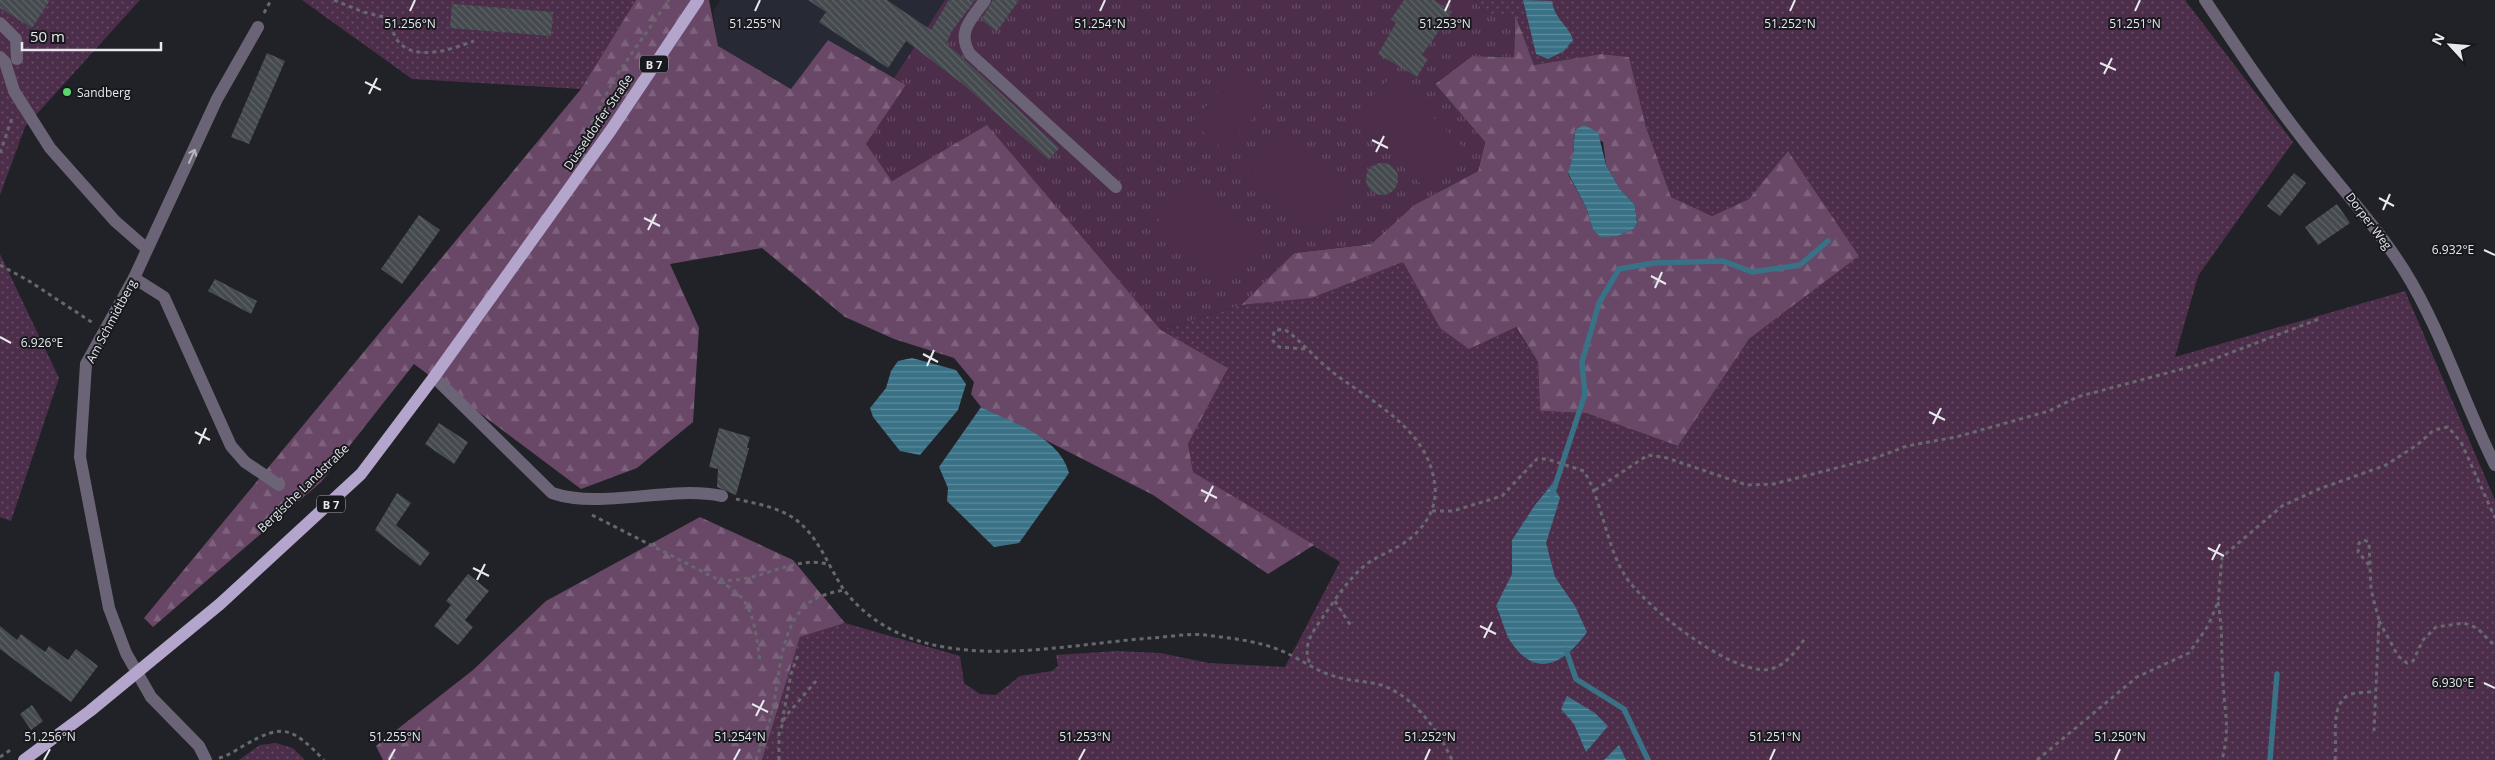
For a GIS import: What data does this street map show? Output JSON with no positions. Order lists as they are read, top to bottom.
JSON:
{
  "streets": {
    "main road": ["B 7", "Düsseldorfer Straße"],
    "street": ["Dorper Weg", "Am Schmidtberg"]
  },
  "crossings": [
    ["B 7", "Düsseldorfer Straße"],
    ["B 7", "Am Schmidtberg"]
  ],
  "places": ["Sandberg"],
  "scale_bar": "50 m",
  "north": "top left",
  "coordinates": [
    "51.256°N",
    "51.255°N",
    "51.254°N",
    "51.252°N",
    "51.251°N",
    "51.253°N",
    "6.932°E",
    "6.926°E",
    "6.930°E",
    "51.250°N"
  ]
}
